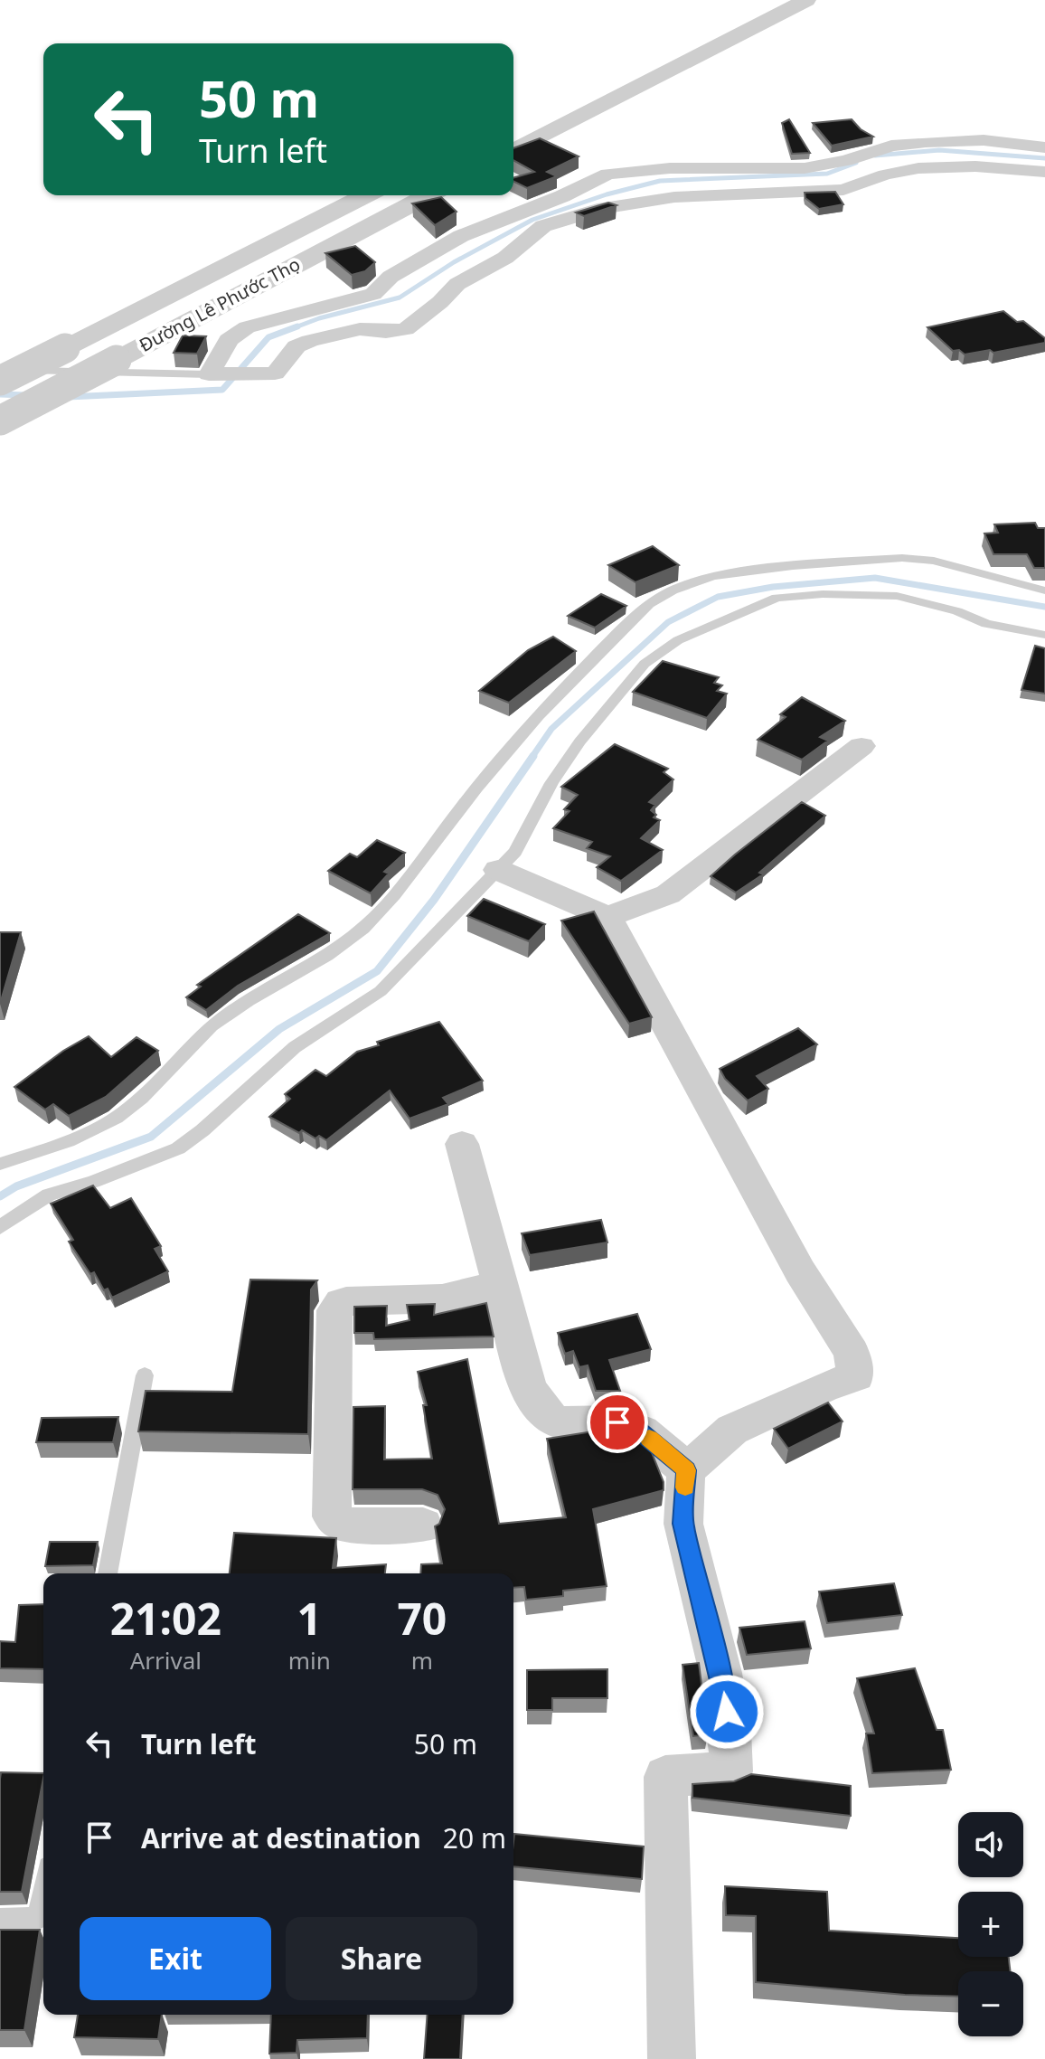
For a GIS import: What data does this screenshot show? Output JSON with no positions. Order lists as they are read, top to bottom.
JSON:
{
  "streets": {
    "street": ["Đường Lê Phước Thọ"]
  },
  "page": {
    "turn": ["50 m", "Turn left"],
    "eta": [
      "21:02",
      "Arrival",
      "1",
      "min",
      "70",
      "m"
    ],
    "list": [
      {
        "name": "Turn left",
        "value": "50 m"
      },
      {
        "name": "Arrive at destination",
        "value": "20 m"
      }
    ],
    "map_buttons": ["+", "−"],
    "buttons": ["Exit", "Share"]
  }
}
